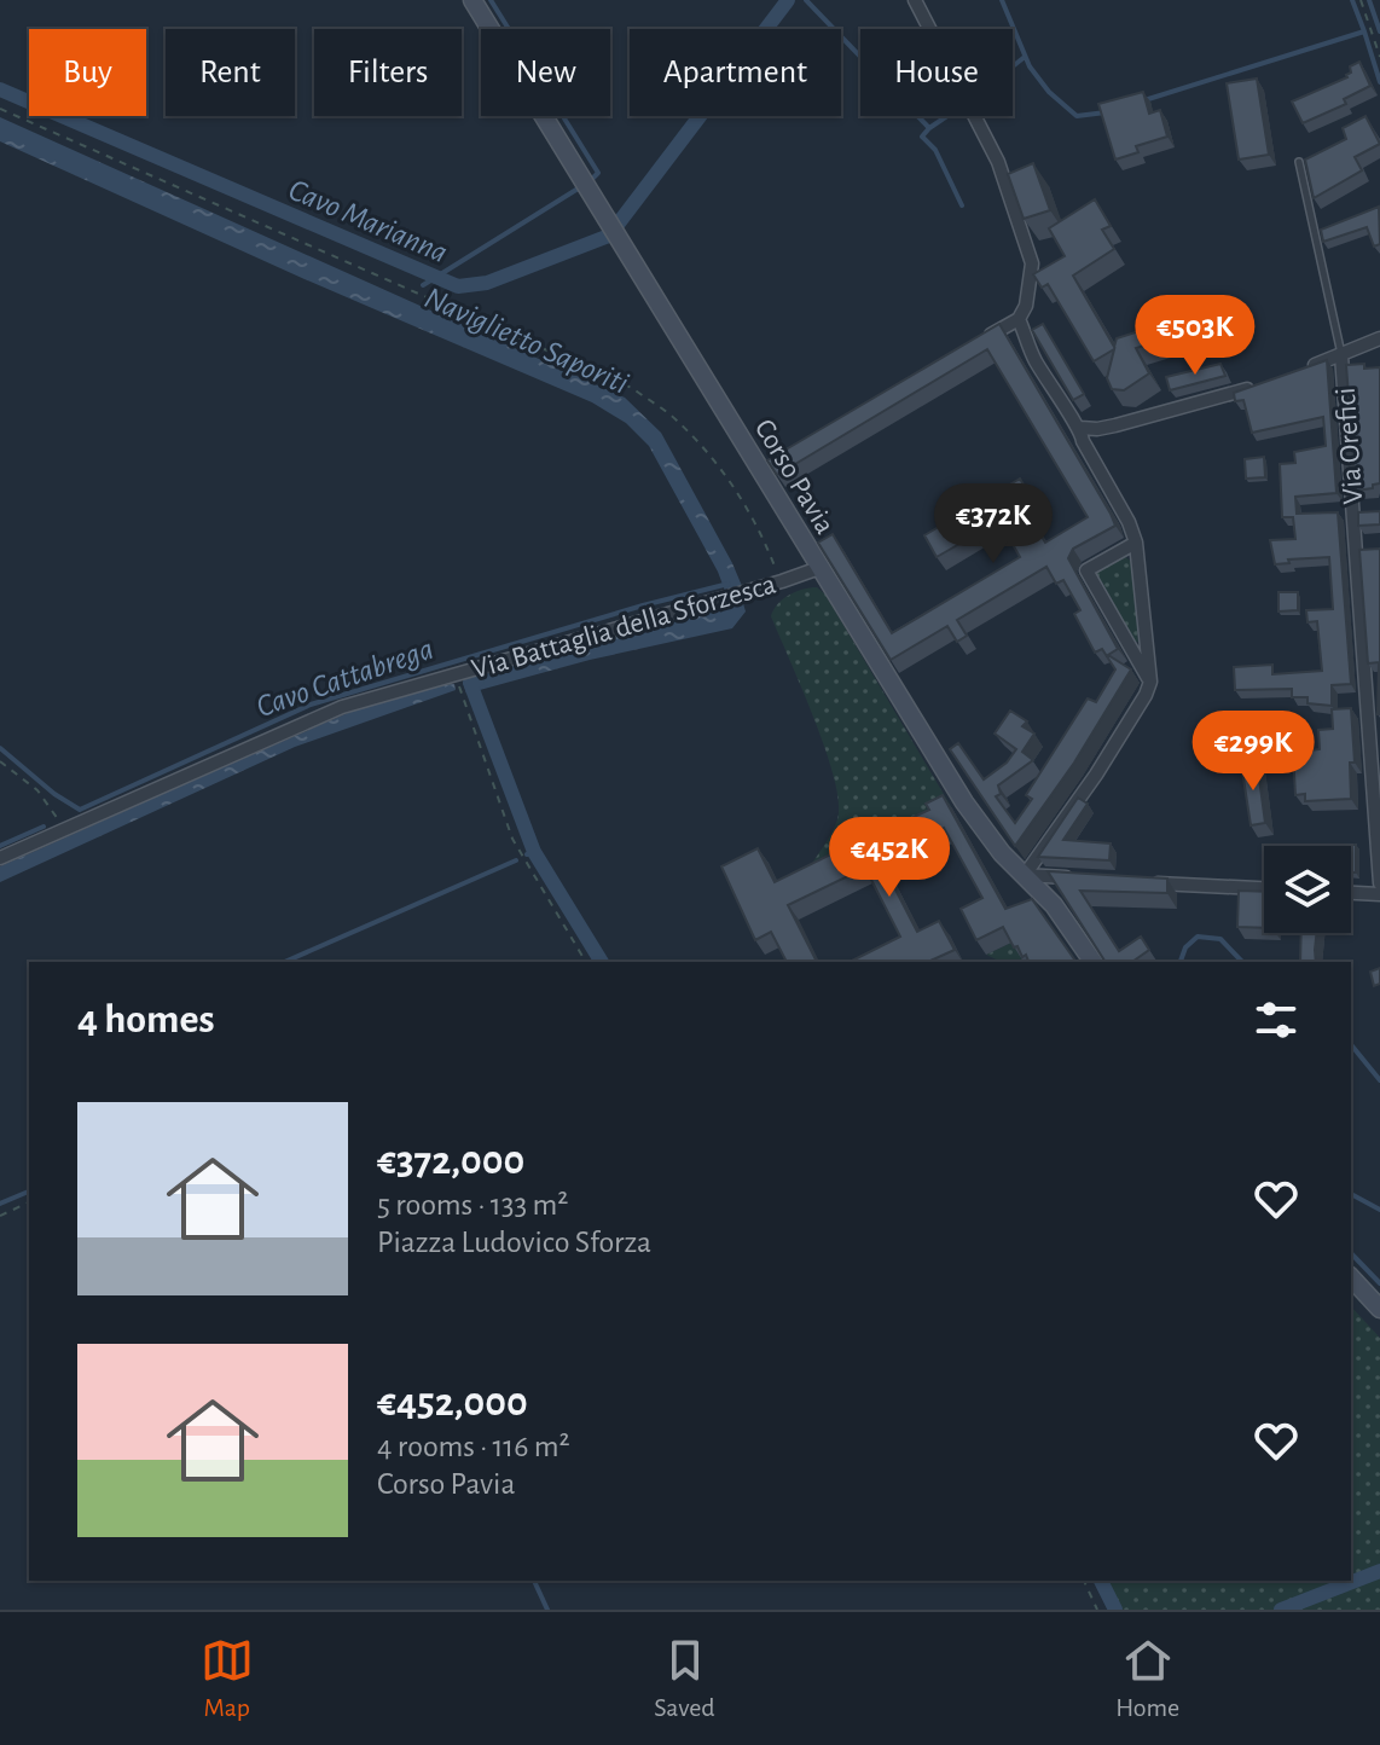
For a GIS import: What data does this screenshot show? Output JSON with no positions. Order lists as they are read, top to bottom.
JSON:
{
  "streets": {
    "main road": ["Corso Pavia"],
    "street": ["Via Orefici", "Via Battaglia della Sforzesca"]
  },
  "crossings": [
    ["Corso Pavia", "Via Battaglia della Sforzesca"]
  ],
  "water": ["Cavo Marianna", "Naviglietto Saporiti", "Cavo Cattabrega"],
  "page": {
    "chip": [
      "Buy",
      "Rent",
      "Filters",
      "New",
      "Apartment",
      "House"
    ],
    "price": [
      "€503K",
      "€372K",
      "€299K",
      "€452K"
    ],
    "heading": "4 homes",
    "list": [
      {
        "name": "€372,000",
        "note": "5 rooms · 133 m² · Piazza Ludovico Sforza"
      },
      {
        "name": "€452,000",
        "note": "4 rooms · 116 m² · Corso Pavia"
      }
    ],
    "tabs": ["Map", "Saved", "Home"]
  }
}
